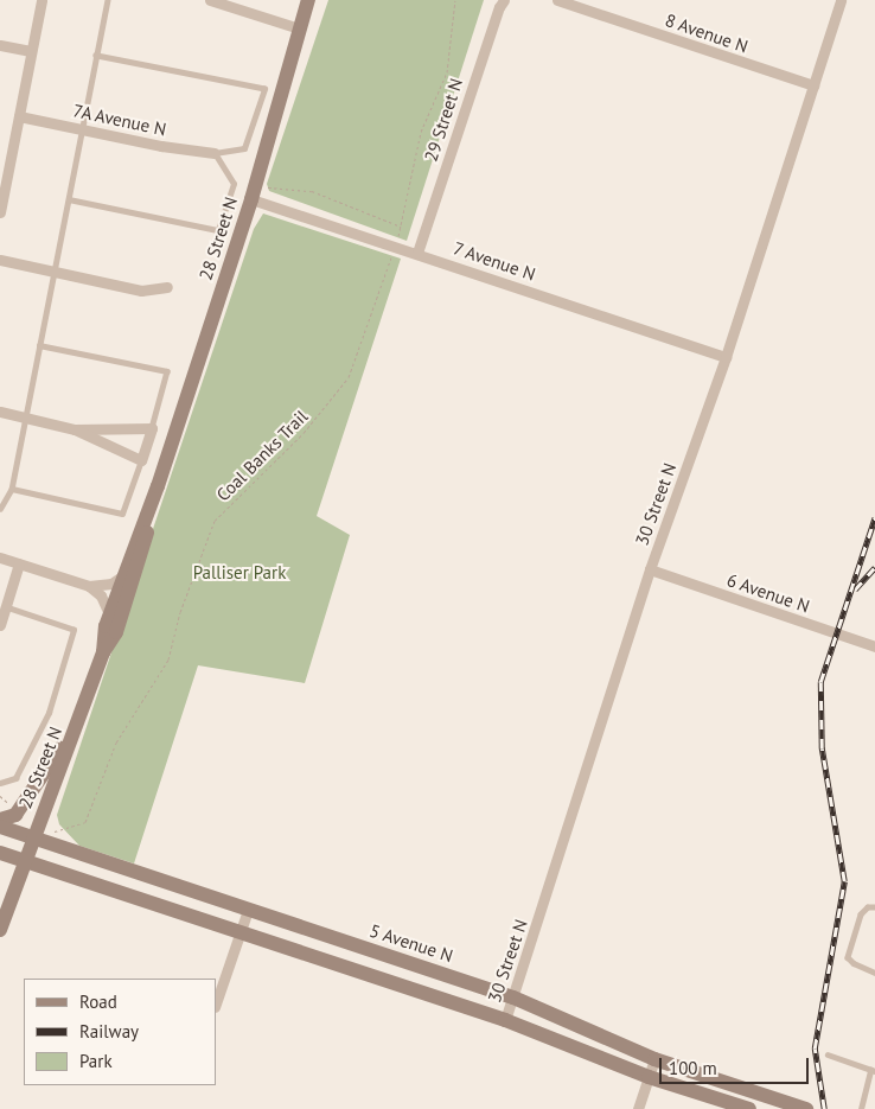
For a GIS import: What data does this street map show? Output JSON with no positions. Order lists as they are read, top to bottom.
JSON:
{
  "streets": {
    "main road": ["28 Street N", "5 Avenue N"],
    "street": [
      "8 Avenue N",
      "7A Avenue N",
      "29 Street N",
      "7 Avenue N",
      "30 Street N",
      "6 Avenue N"
    ],
    "path": ["Coal Banks Trail"]
  },
  "crossings": [
    ["8 Avenue N", "30 Street N"],
    ["29 Street N", "7 Avenue N"],
    ["28 Street N", "7 Avenue N"],
    ["28 Street N", "Coal Banks Trail"],
    ["28 Street N", "5 Avenue N"],
    ["7 Avenue N", "Coal Banks Trail"],
    ["7 Avenue N", "30 Street N"],
    ["Coal Banks Trail", "5 Avenue N"],
    ["30 Street N", "6 Avenue N"],
    ["30 Street N", "5 Avenue N"]
  ],
  "parks": ["Palliser Park"],
  "legend": ["Road", "Railway", "Park"],
  "scale_bar": "100 m"
}
